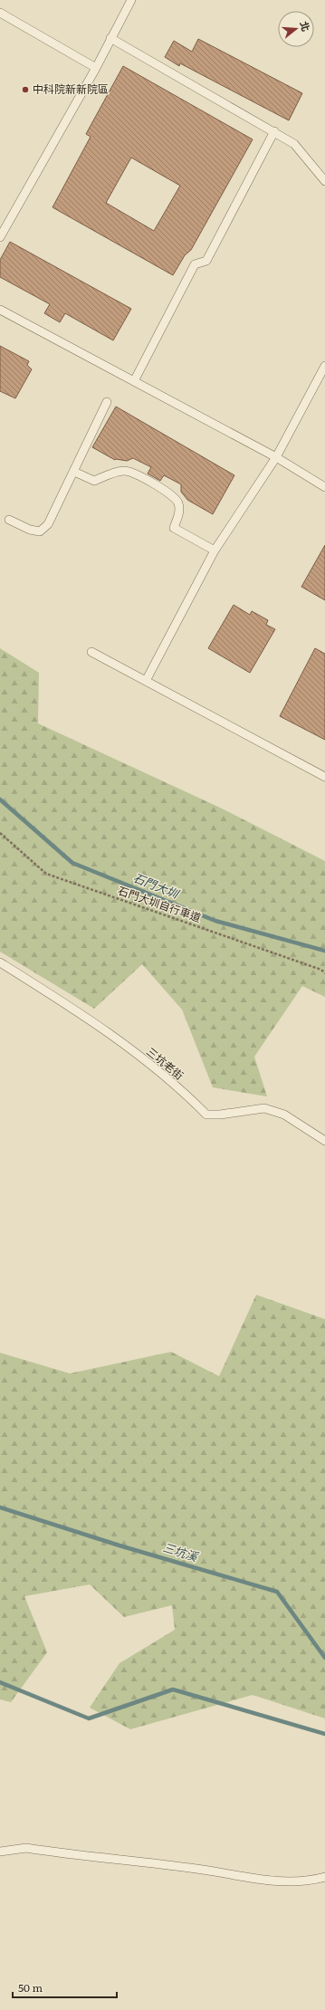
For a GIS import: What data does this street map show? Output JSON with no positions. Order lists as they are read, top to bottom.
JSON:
{
  "streets": {
    "lane": ["三坑老街"],
    "path": ["石門大圳自行車道"]
  },
  "water": ["石門大圳", "三坑溪"],
  "places": ["中科院新新院區"],
  "scale_bar": "50 m",
  "north": "right"
}
